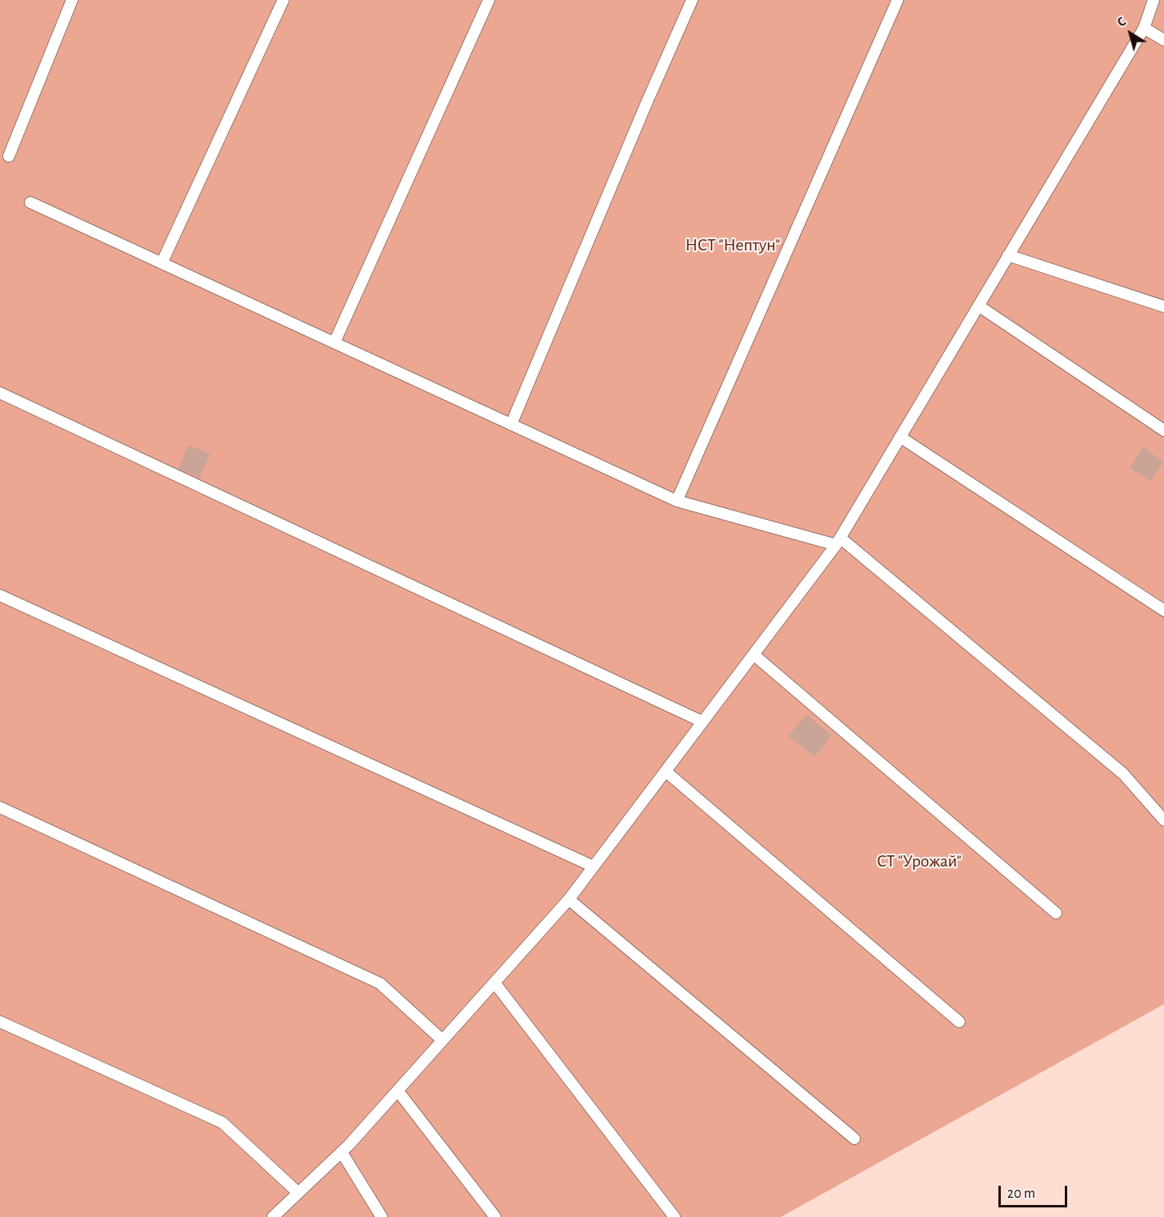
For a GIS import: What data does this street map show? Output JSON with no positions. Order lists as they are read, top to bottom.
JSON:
{
  "parks": ["НСТ \"Нептун\"", "СТ \"Урожай\""],
  "scale_bar": "20 m",
  "north": "top left"
}
